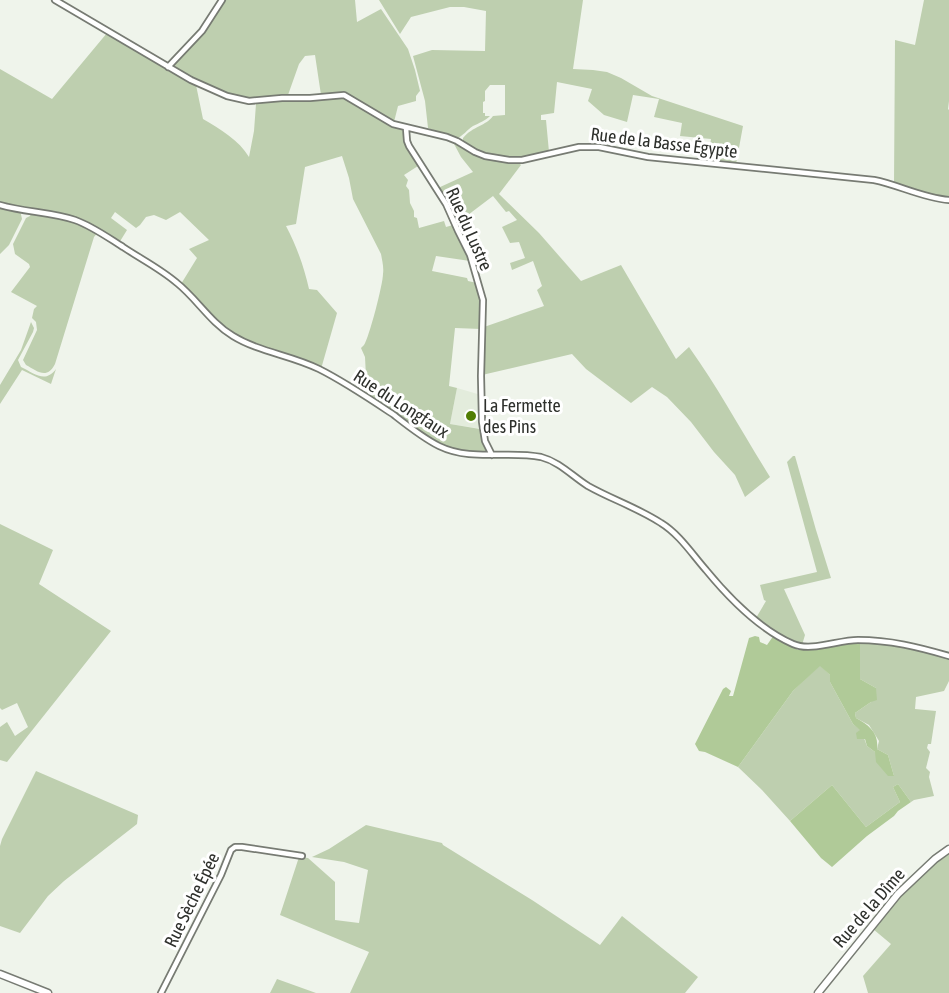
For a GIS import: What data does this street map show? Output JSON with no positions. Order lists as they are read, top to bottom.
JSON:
{
  "streets": {
    "street": [
      "Rue de la Basse Égypte",
      "Rue du Lustre",
      "Rue du Longfaux",
      "Rue Sèche Épée",
      "Rue de la Dîme"
    ]
  },
  "crossings": [
    ["Rue de la Basse Égypte", "Rue du Lustre"],
    ["Rue du Lustre", "Rue du Longfaux"]
  ],
  "places": ["La Fermette des Pins"]
}
